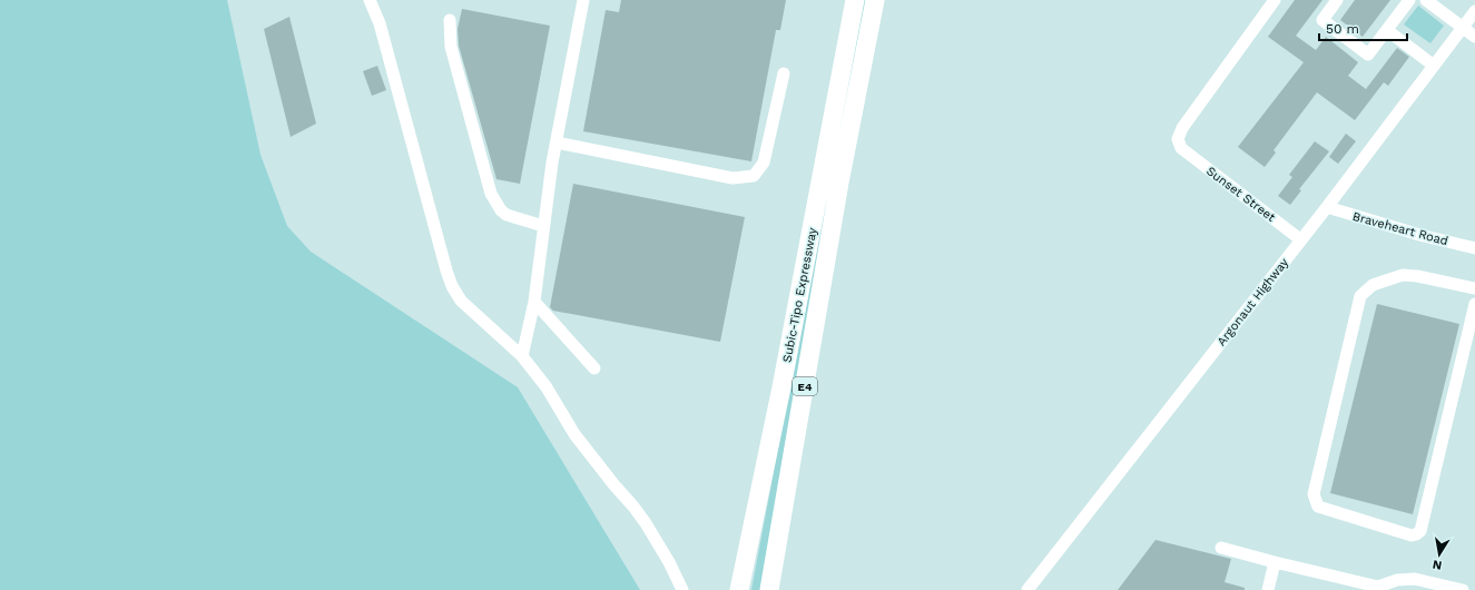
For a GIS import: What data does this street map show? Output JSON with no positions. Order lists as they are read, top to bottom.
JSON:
{
  "streets": {
    "highway": ["Subic-Tipo Expressway", "E4"],
    "street": ["Sunset Street", "Braveheart Road", "Argonaut Highway"]
  },
  "crossings": [
    ["Sunset Street", "Argonaut Highway"],
    ["Braveheart Road", "Argonaut Highway"]
  ],
  "scale_bar": "50 m",
  "north": "bottom"
}
